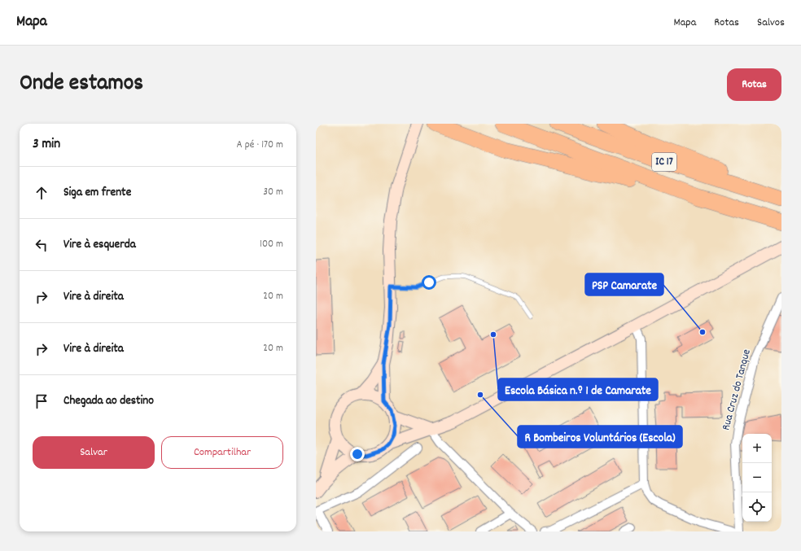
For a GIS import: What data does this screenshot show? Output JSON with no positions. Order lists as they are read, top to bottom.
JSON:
{
  "streets": {
    "highway": ["IC 17"],
    "street": ["Rua Cruz do Tanque"]
  },
  "places": ["PSP Camarate", "Escola Básica n.º 1 de Camarate", "R Bombeiros Voluntários (Escola)"],
  "page": {
    "header": "Mapa",
    "nav": ["Mapa", "Rotas", "Salvos"],
    "title": "Onde estamos",
    "buttons": [
      "Rotas",
      ["Salvar", "Compartilhar"]
    ],
    "heading": ["3 min", "A pé · 170 m"],
    "list": [
      ["Siga em frente", "30 m"],
      ["Vire à esquerda", "100 m"],
      ["Vire à direita", "20 m"],
      ["Vire à direita", "20 m"],
      "Chegada ao destino"
    ],
    "map_buttons": ["+", "−"]
  }
}
